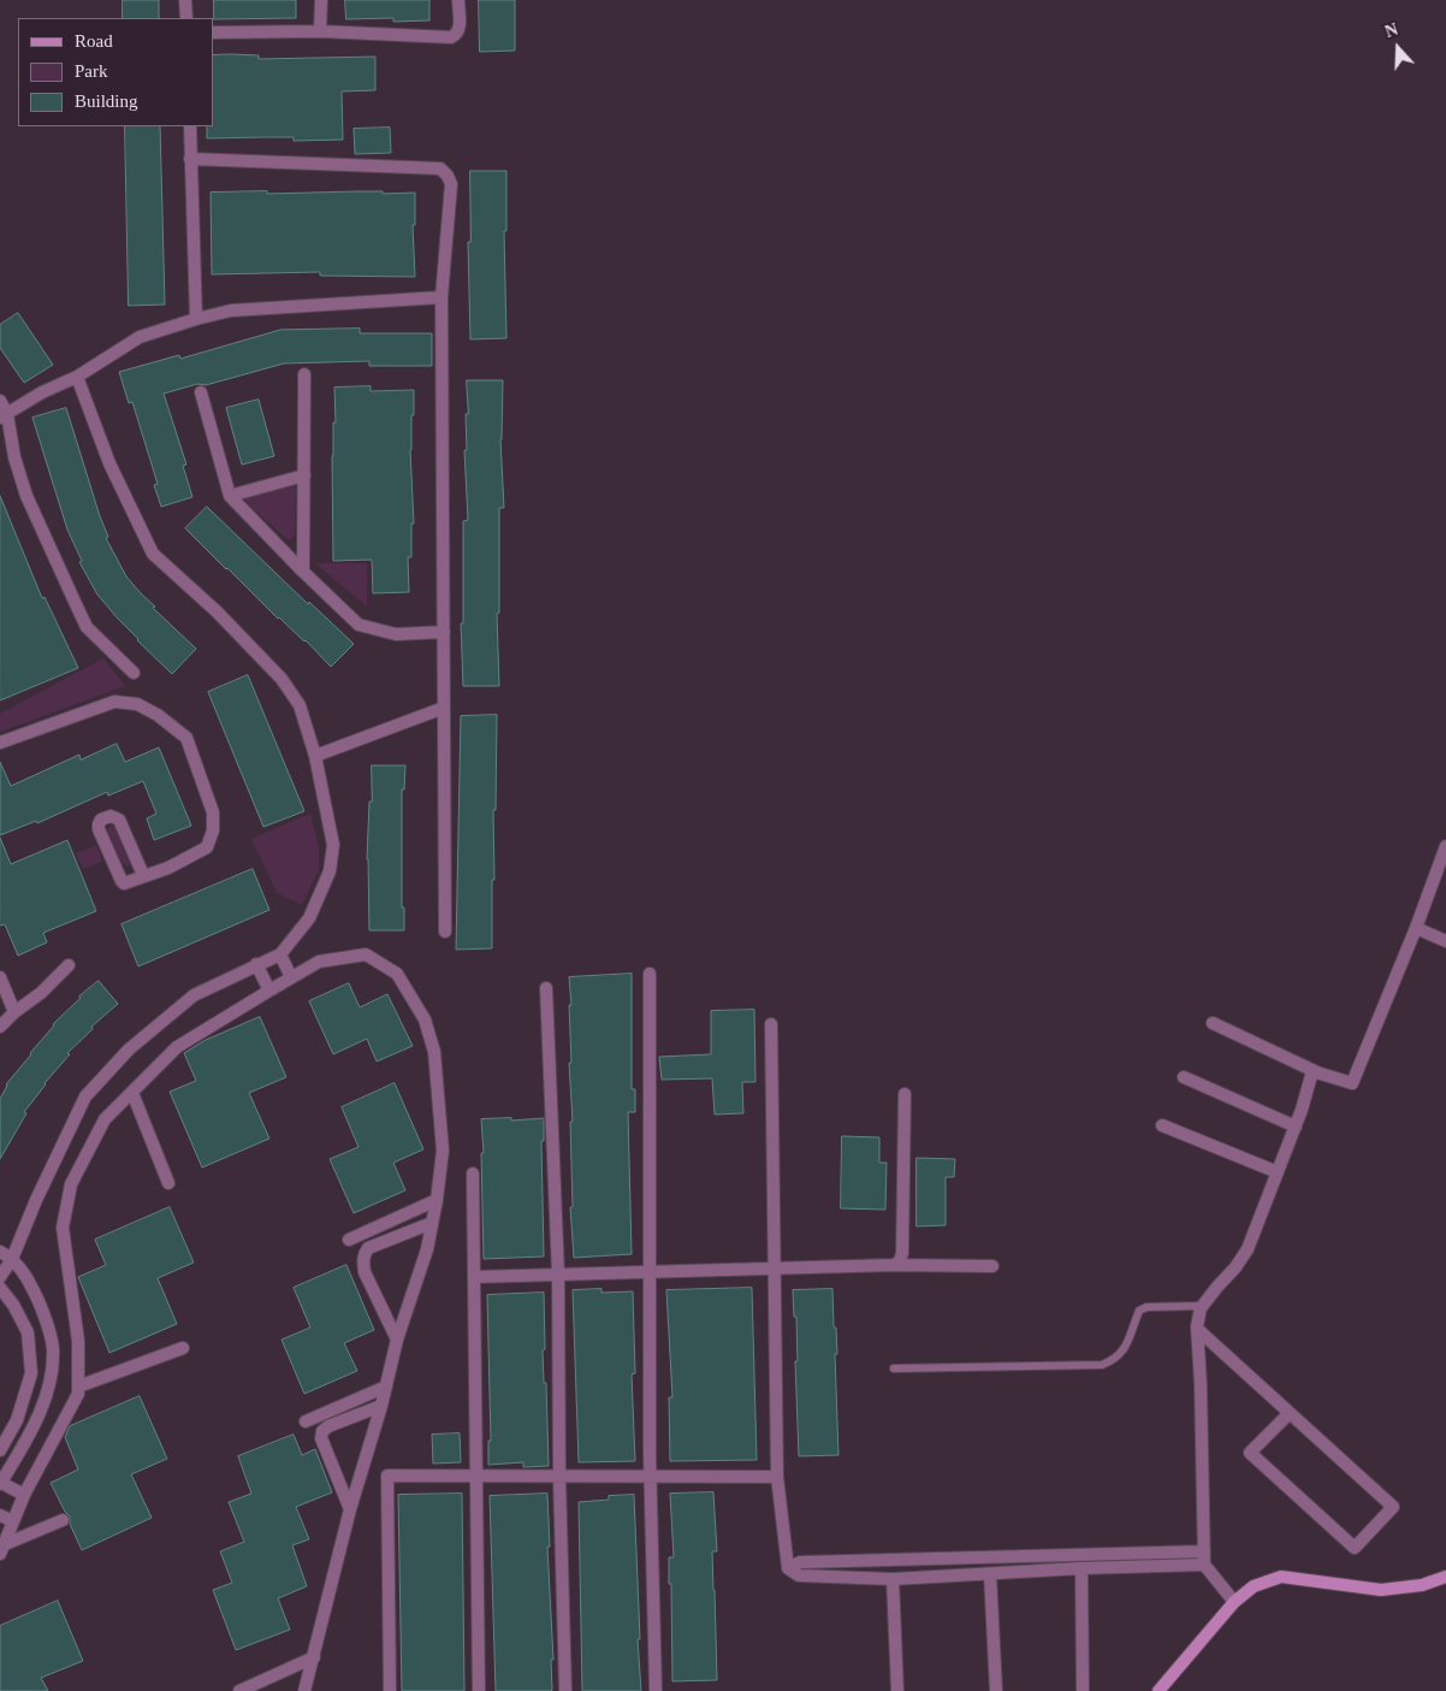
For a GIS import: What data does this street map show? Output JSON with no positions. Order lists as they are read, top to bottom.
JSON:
{
  "legend": ["Road", "Park", "Building"],
  "north": "top"
}
